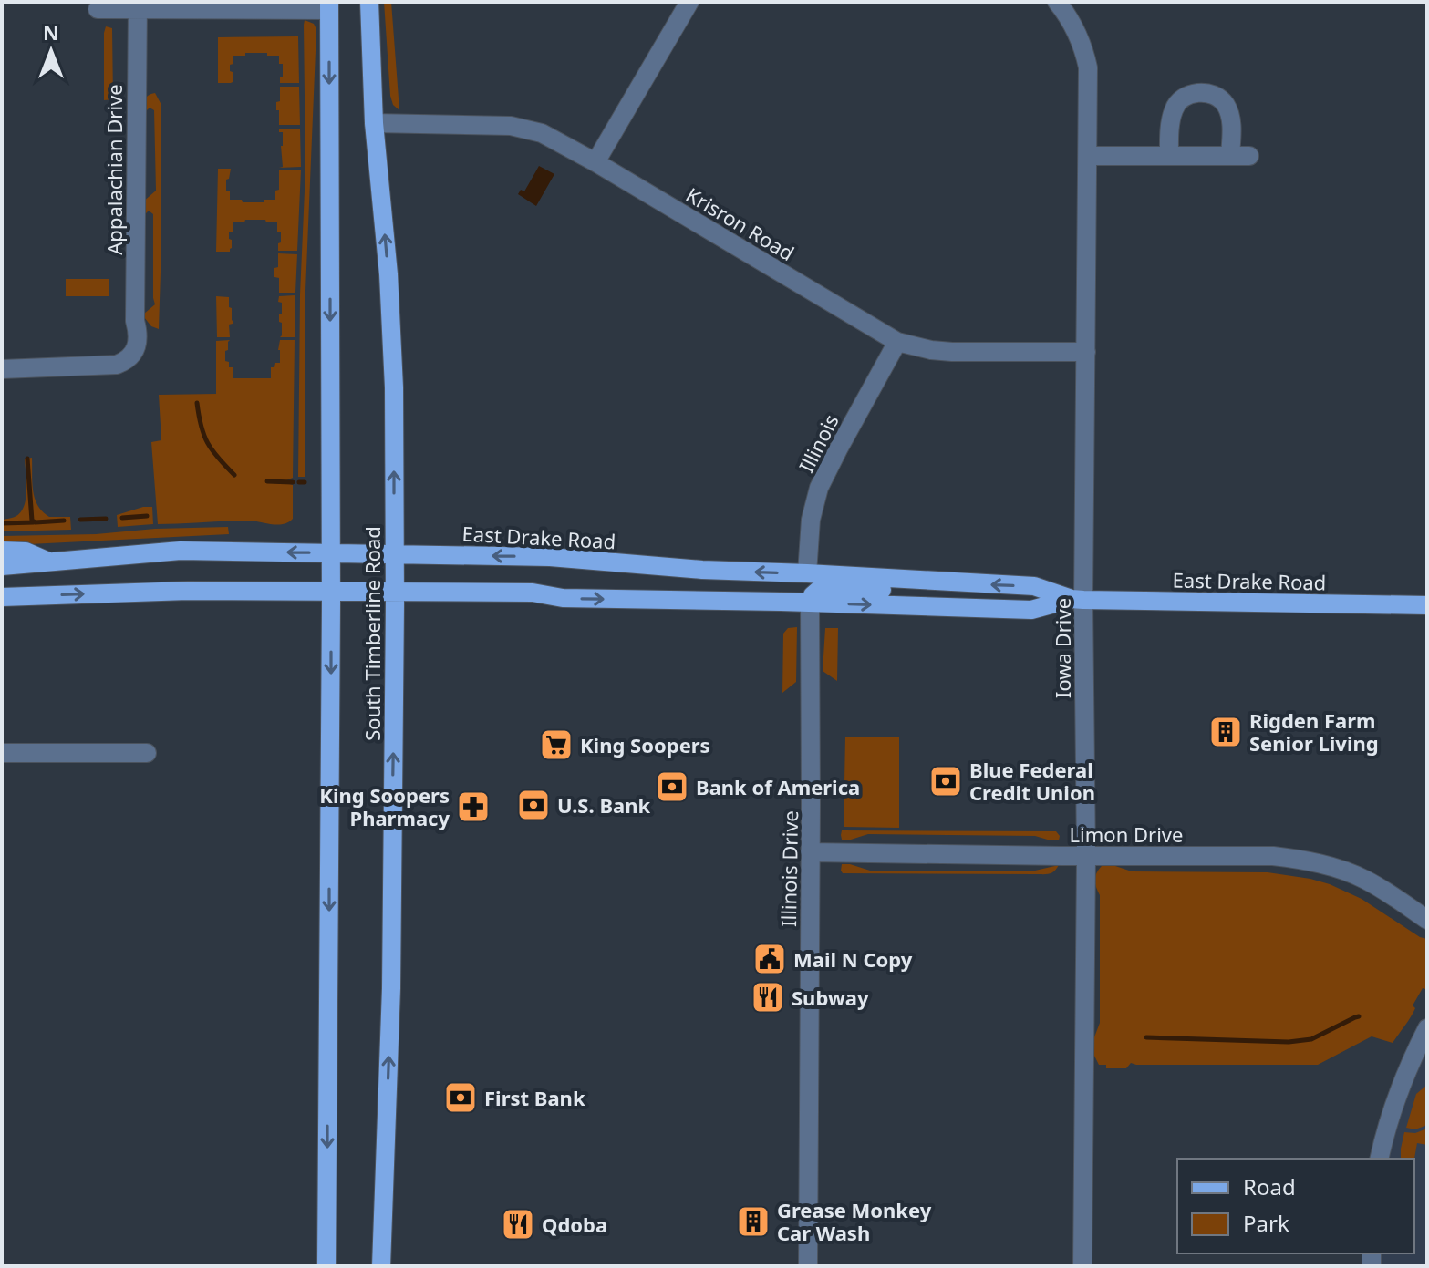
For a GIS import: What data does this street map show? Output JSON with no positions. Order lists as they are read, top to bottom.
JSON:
{
  "streets": {
    "main road": ["East Drake Road", "South Timberline Road"],
    "street": [
      "Appalachian Drive",
      "Krisron Road",
      "Illinois",
      "Iowa Drive",
      "Limon Drive",
      "Illinois Drive"
    ]
  },
  "crossings": [
    ["Krisron Road", "Illinois"],
    ["Krisron Road", "South Timberline Road"],
    ["Krisron Road", "Iowa Drive"],
    ["Illinois", "East Drake Road"],
    ["East Drake Road", "South Timberline Road"],
    ["East Drake Road", "Iowa Drive"],
    ["East Drake Road", "Illinois Drive"],
    ["Iowa Drive", "Limon Drive"],
    ["Limon Drive", "Illinois Drive"]
  ],
  "places": {
    "building": ["Rigden Farm Senior Living", "Grease Monkey Car Wash"],
    "supermarket": ["King Soopers"],
    "bank": [
      "Blue Federal Credit Union",
      "Bank of America",
      "U.S. Bank",
      "First Bank"
    ],
    "pharmacy": ["King Soopers Pharmacy"],
    "public building": ["Mail N Copy"],
    "restaurant": ["Subway", "Qdoba"]
  },
  "legend": ["Road", "Park"],
  "north": "top"
}
